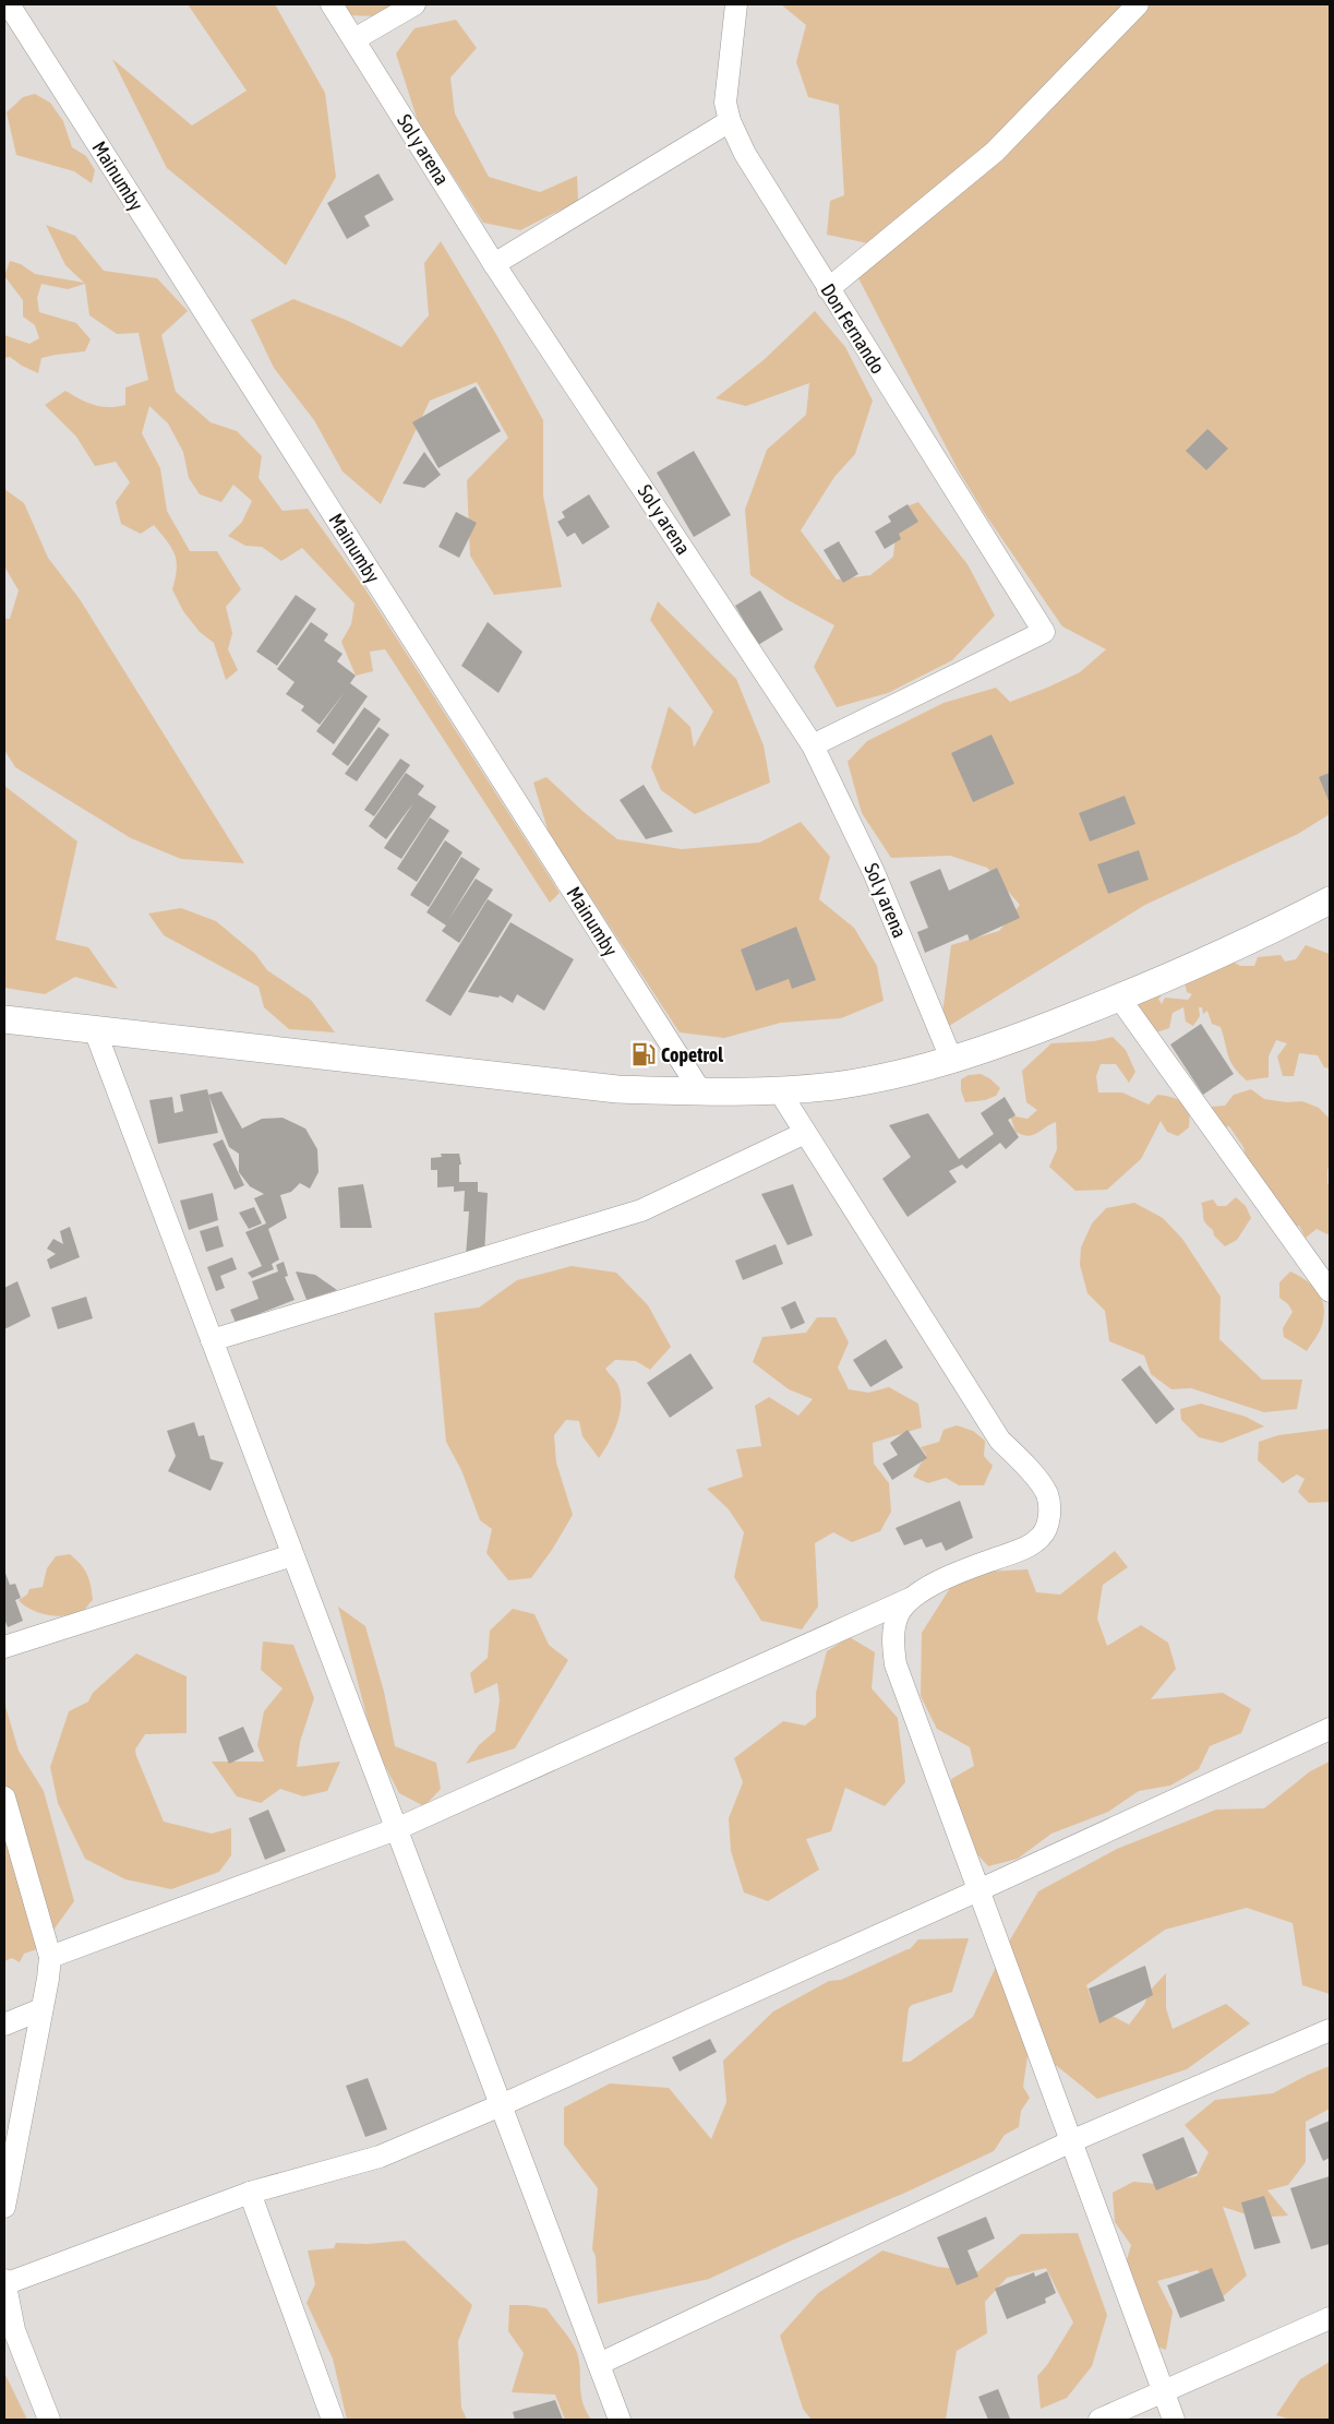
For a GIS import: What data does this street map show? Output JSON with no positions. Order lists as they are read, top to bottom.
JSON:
{
  "streets": {
    "street": ["Sol y arena", "Mainumby", "Don Fernando"]
  },
  "crossings": [
    ["Sol y arena", "Don Fernando"]
  ],
  "places": {
    "fuel station": ["Copetrol"]
  }
}
